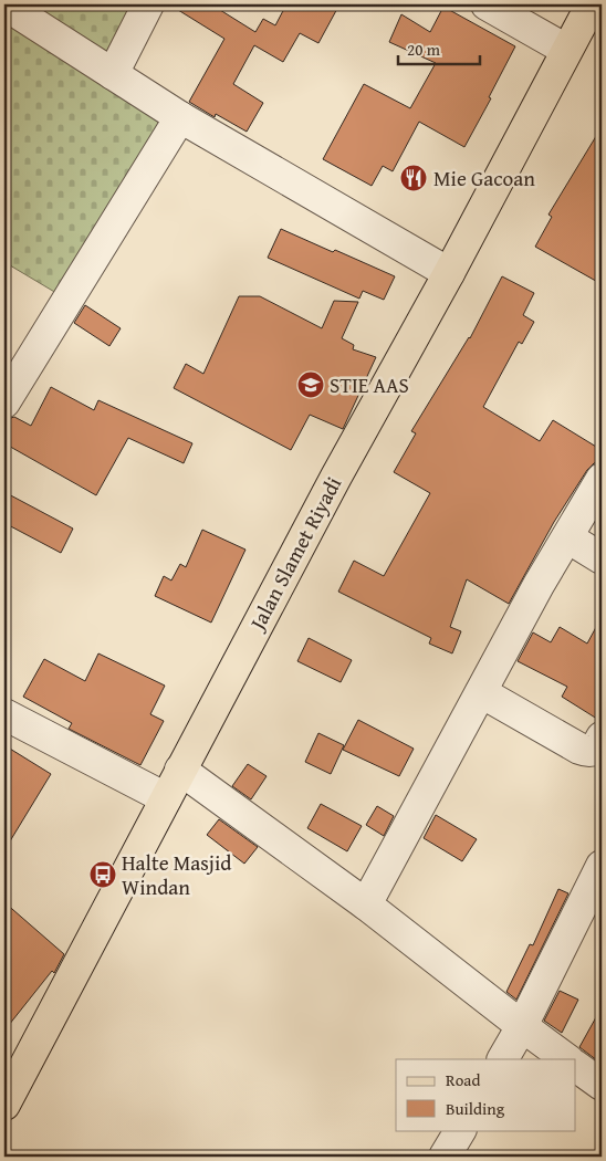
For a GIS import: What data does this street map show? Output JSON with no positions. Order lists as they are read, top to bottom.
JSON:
{
  "streets": {
    "main road": ["Jalan Slamet Riyadi"]
  },
  "places": {
    "restaurant": ["Mie Gacoan"],
    "school or university": ["STIE AAS"],
    "bus stop": ["Halte Masjid Windan"]
  },
  "legend": ["Road", "Building"],
  "scale_bar": "20 m"
}
